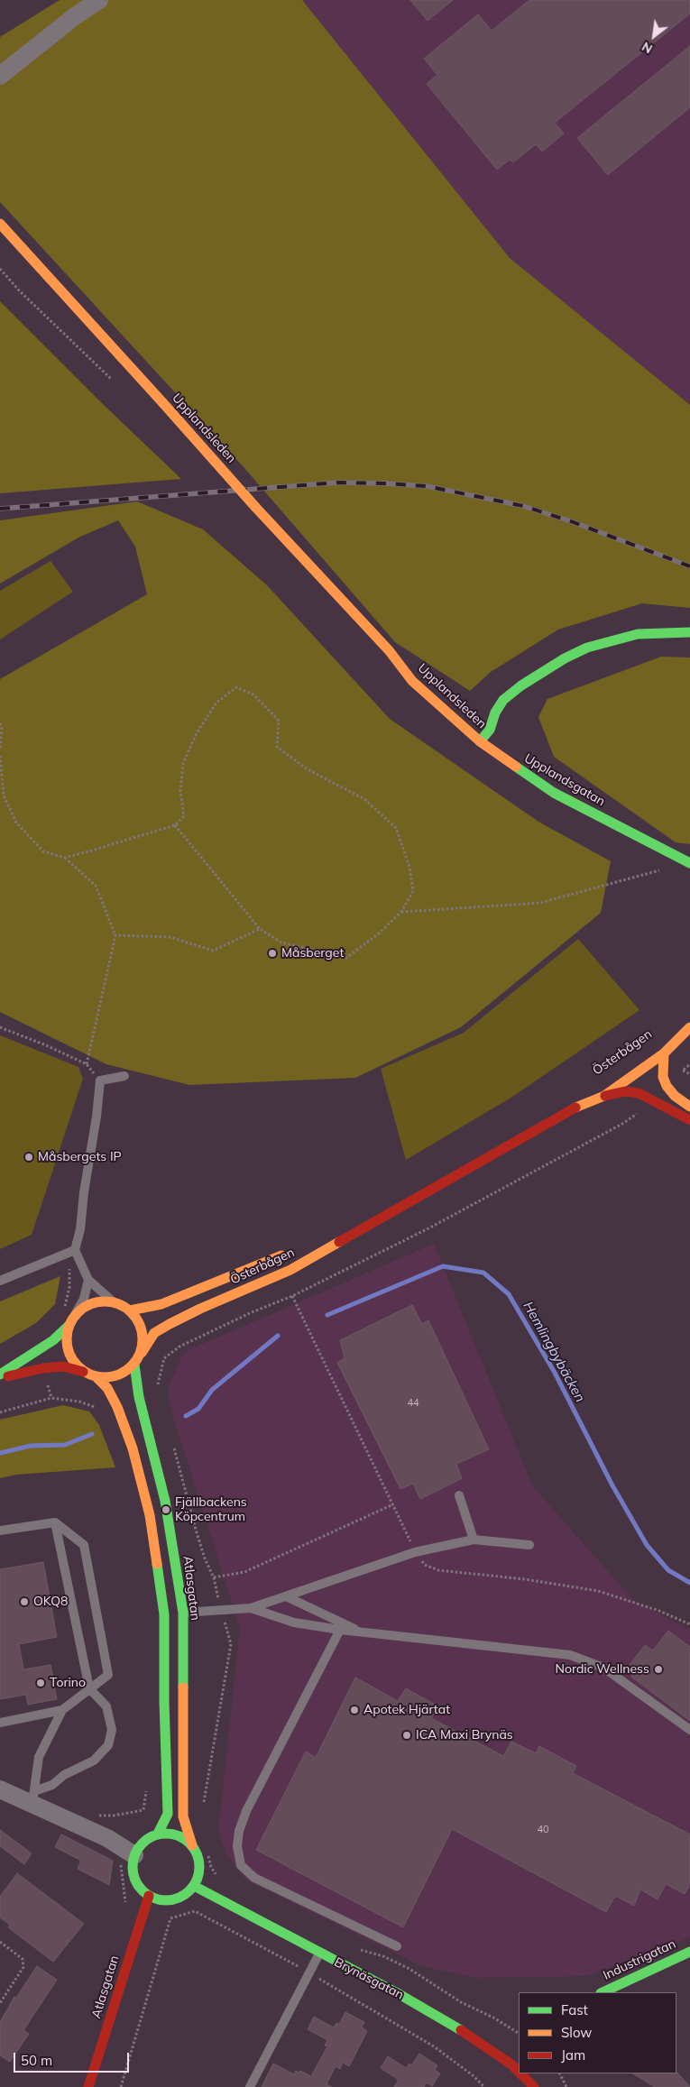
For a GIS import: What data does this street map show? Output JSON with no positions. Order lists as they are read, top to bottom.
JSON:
{
  "streets": {
    "street": [
      "Upplandsleden",
      "Upplandsgatan",
      "Österbågen",
      "Atlasgatan",
      "Industrigatan",
      "Brynäsgatan"
    ]
  },
  "crossings": [
    ["Upplandsleden", "Upplandsgatan"],
    ["Österbågen", "Atlasgatan"],
    ["Atlasgatan", "Brynäsgatan"]
  ],
  "water": ["Hemlingbybäcken"],
  "places": [
    "Måsberget",
    "Måsbergets IP",
    "Fjällbackens Köpcentrum",
    "OKQ8",
    "Nordic Wellness",
    "Torino",
    "Apotek Hjärtat",
    "ICA Maxi Brynäs"
  ],
  "house_numbers": ["44", "40"],
  "legend": ["Fast", "Slow", "Jam"],
  "scale_bar": "50 m",
  "north": "bottom left"
}
